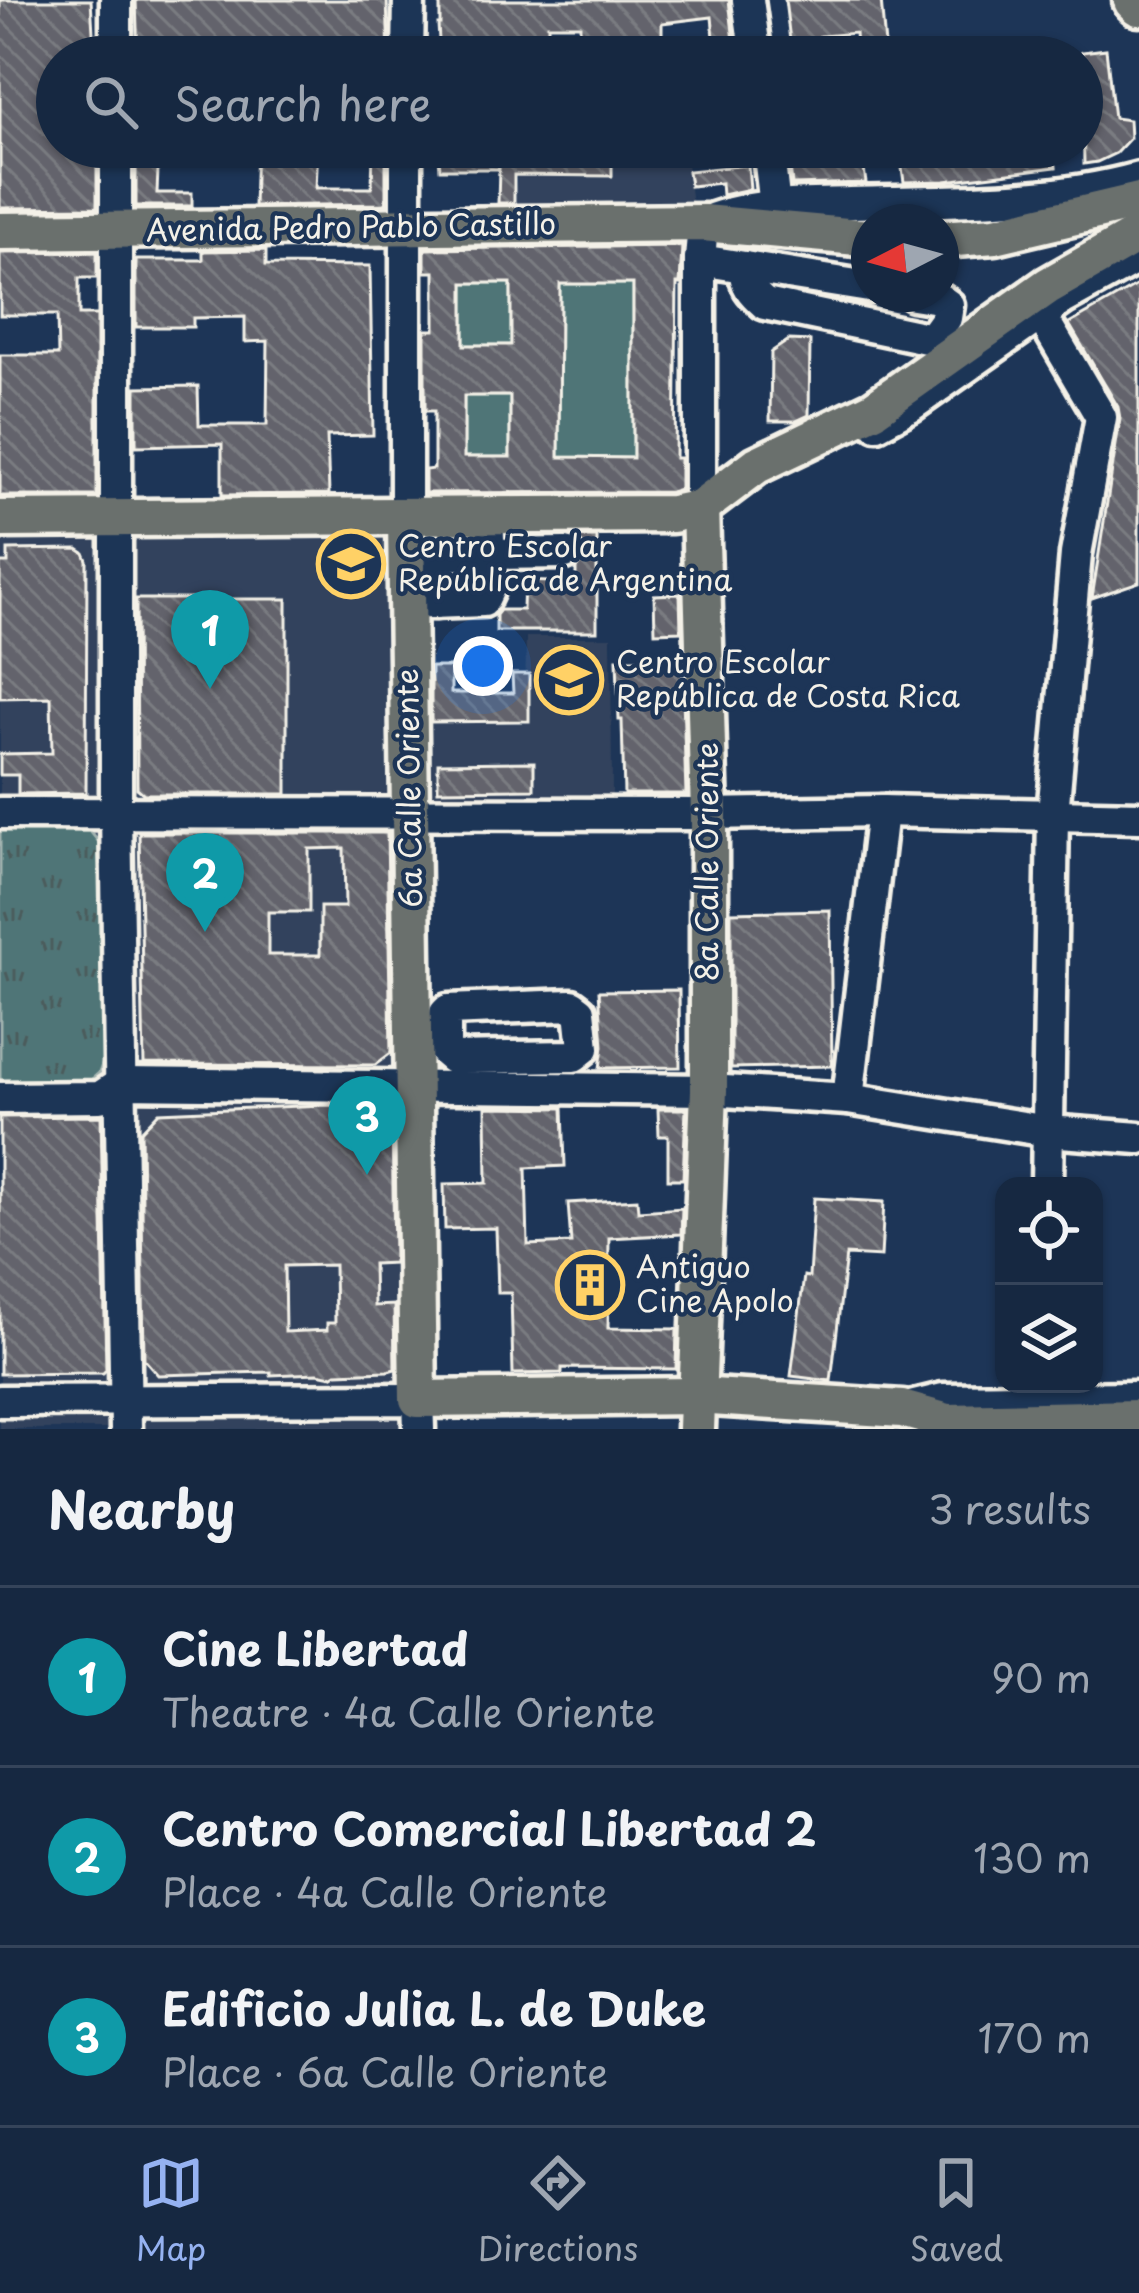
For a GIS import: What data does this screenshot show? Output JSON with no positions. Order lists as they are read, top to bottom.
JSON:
{
  "streets": {
    "main road": ["Avenida Pedro Pablo Castillo", "6a Calle Oriente", "8a Calle Oriente"]
  },
  "crossings": [
    ["Avenida Pedro Pablo Castillo", "6a Calle Oriente"],
    ["Avenida Pedro Pablo Castillo", "8a Calle Oriente"]
  ],
  "places": {
    "school or university": ["Centro Escolar República de Argentina", "Centro Escolar República de Costa Rica"],
    "building": ["Antiguo Cine Apolo"]
  },
  "north": "left",
  "page": {
    "search": "Search here",
    "pins": ["1", "2", "3"],
    "heading": ["Nearby", "3 results"],
    "list": [
      {
        "mark": "1",
        "name": "Cine Libertad",
        "note": "Theatre · 4a Calle Oriente",
        "value": "90 m"
      },
      {
        "mark": "2",
        "name": "Centro Comercial Libertad 2",
        "note": "Place · 4a Calle Oriente",
        "value": "130 m"
      },
      {
        "mark": "3",
        "name": "Edificio Julia L. de Duke",
        "note": "Place · 6a Calle Oriente",
        "value": "170 m"
      }
    ],
    "nav": ["Map", "Directions", "Saved"]
  }
}
